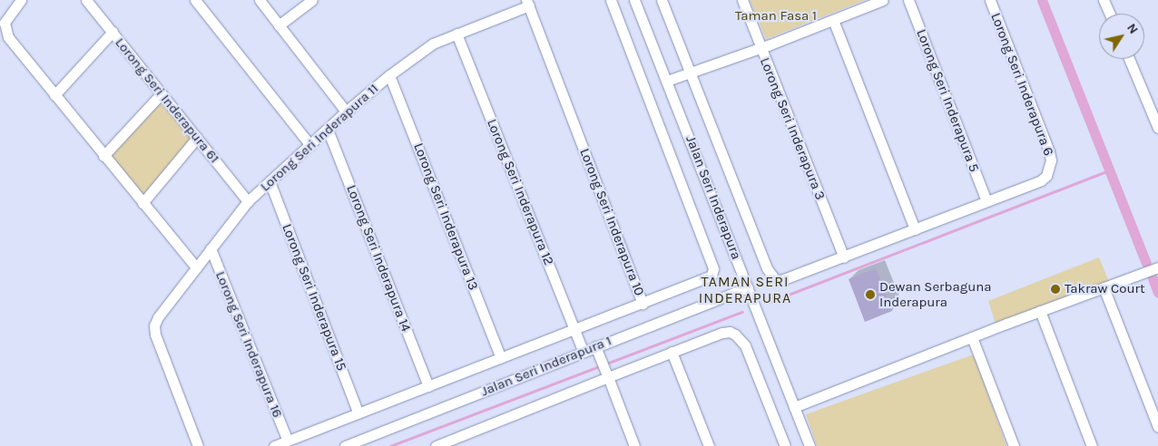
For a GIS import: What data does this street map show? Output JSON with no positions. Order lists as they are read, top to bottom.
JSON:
{
  "streets": {
    "street": [
      "Lorong Seri Inderapura 6",
      "Lorong Seri Inderapura 61",
      "Lorong Seri Inderapura 5",
      "Lorong Seri Inderapura 3",
      "Lorong Seri Inderapura 11",
      "Lorong Seri Inderapura 12",
      "Jalan Seri Inderapura",
      "Lorong Seri Inderapura 13",
      "Lorong Seri Inderapura 10",
      "Lorong Seri Inderapura 14",
      "Lorong Seri Inderapura 15",
      "Lorong Seri Inderapura 16",
      "Jalan Seri Inderapura 1"
    ]
  },
  "crossings": [
    ["Lorong Seri Inderapura 6", "Lorong Seri Inderapura 5"],
    ["Lorong Seri Inderapura 61", "Lorong Seri Inderapura 11"],
    ["Lorong Seri Inderapura 11", "Lorong Seri Inderapura 12"],
    ["Lorong Seri Inderapura 11", "Lorong Seri Inderapura 13"],
    ["Lorong Seri Inderapura 11", "Lorong Seri Inderapura 10"],
    ["Lorong Seri Inderapura 11", "Lorong Seri Inderapura 14"],
    ["Lorong Seri Inderapura 11", "Lorong Seri Inderapura 15"],
    ["Lorong Seri Inderapura 11", "Lorong Seri Inderapura 16"],
    ["Lorong Seri Inderapura 12", "Jalan Seri Inderapura 1"],
    ["Jalan Seri Inderapura", "Jalan Seri Inderapura 1"]
  ],
  "districts": ["TAMAN SERI INDERAPURA"],
  "parks": ["Taman Fasa 1"],
  "places": ["Takraw Court", "Dewan Serbaguna Inderapura"],
  "north": "top right"
}
